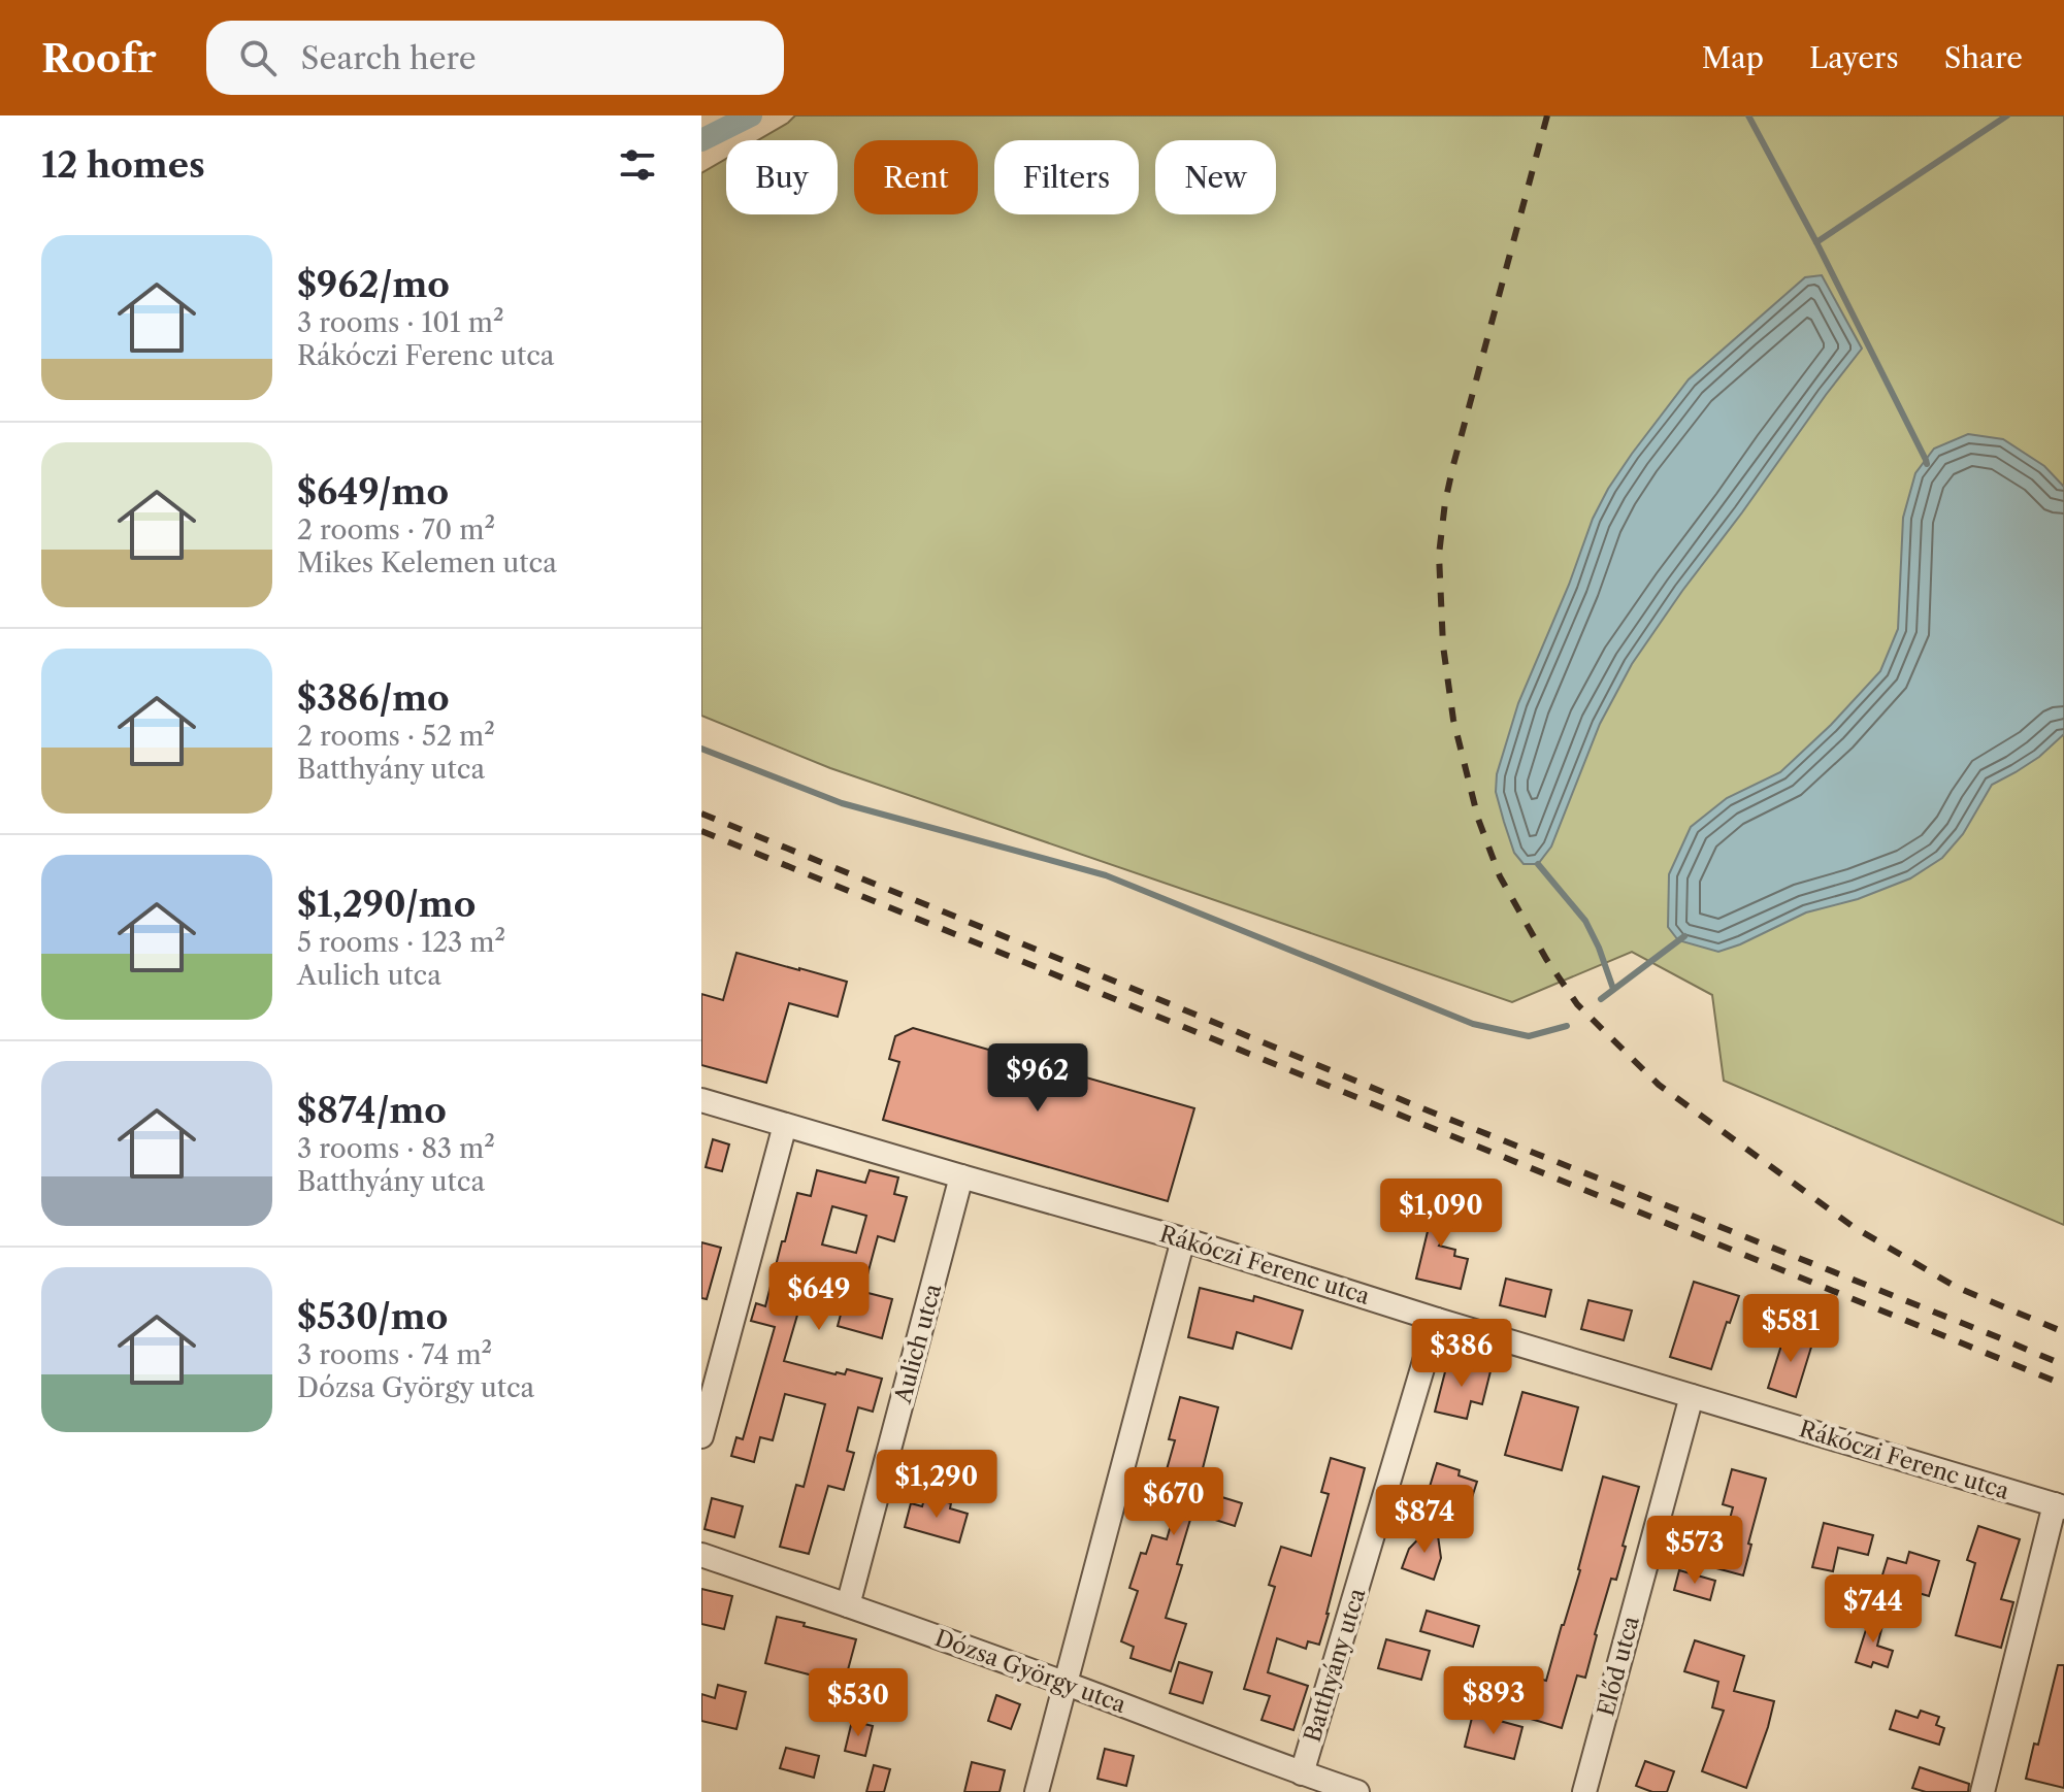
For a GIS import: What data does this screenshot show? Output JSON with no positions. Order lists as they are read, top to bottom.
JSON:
{
  "streets": {
    "street": [
      "Rákóczi Ferenc utca",
      "Aulich utca",
      "Batthyány utca",
      "Előd utca",
      "Dózsa György utca"
    ]
  },
  "crossings": [
    ["Rákóczi Ferenc utca", "Aulich utca"],
    ["Rákóczi Ferenc utca", "Batthyány utca"],
    ["Rákóczi Ferenc utca", "Előd utca"],
    ["Aulich utca", "Dózsa György utca"],
    ["Batthyány utca", "Dózsa György utca"]
  ],
  "page": {
    "header": "Roofr",
    "search": "Search here",
    "nav": ["Map", "Layers", "Share"],
    "heading": "12 homes",
    "chip": [
      "Buy",
      "Rent",
      "Filters",
      "New"
    ],
    "list": [
      {
        "name": "$962/mo",
        "note": "3 rooms · 101 m² · Rákóczi Ferenc utca"
      },
      {
        "name": "$649/mo",
        "note": "2 rooms · 70 m² · Mikes Kelemen utca"
      },
      {
        "name": "$386/mo",
        "note": "2 rooms · 52 m² · Batthyány utca"
      },
      {
        "name": "$1,290/mo",
        "note": "5 rooms · 123 m² · Aulich utca"
      },
      {
        "name": "$874/mo",
        "note": "3 rooms · 83 m² · Batthyány utca"
      },
      {
        "name": "$530/mo",
        "note": "3 rooms · 74 m² · Dózsa György utca"
      }
    ],
    "price": [
      "$962",
      "$1,090",
      "$649",
      "$581",
      "$386",
      "$1,290",
      "$670",
      "$874",
      "$573",
      "$744",
      "$893",
      "$530"
    ]
  }
}
